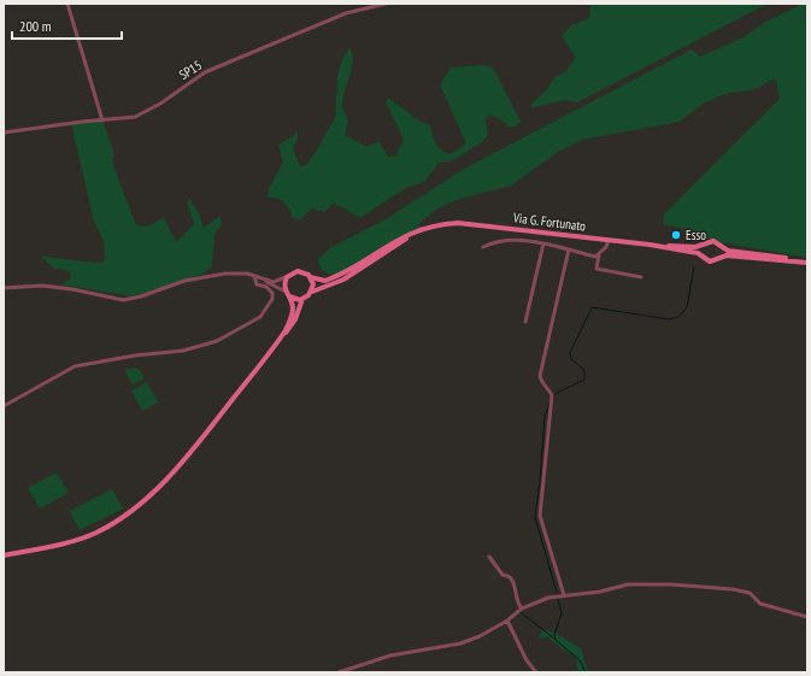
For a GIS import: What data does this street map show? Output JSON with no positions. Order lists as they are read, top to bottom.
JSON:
{
  "streets": {
    "main road": ["Via G. Fortunato"],
    "street": ["SP15"]
  },
  "places": ["Esso"],
  "scale_bar": "200 m"
}
